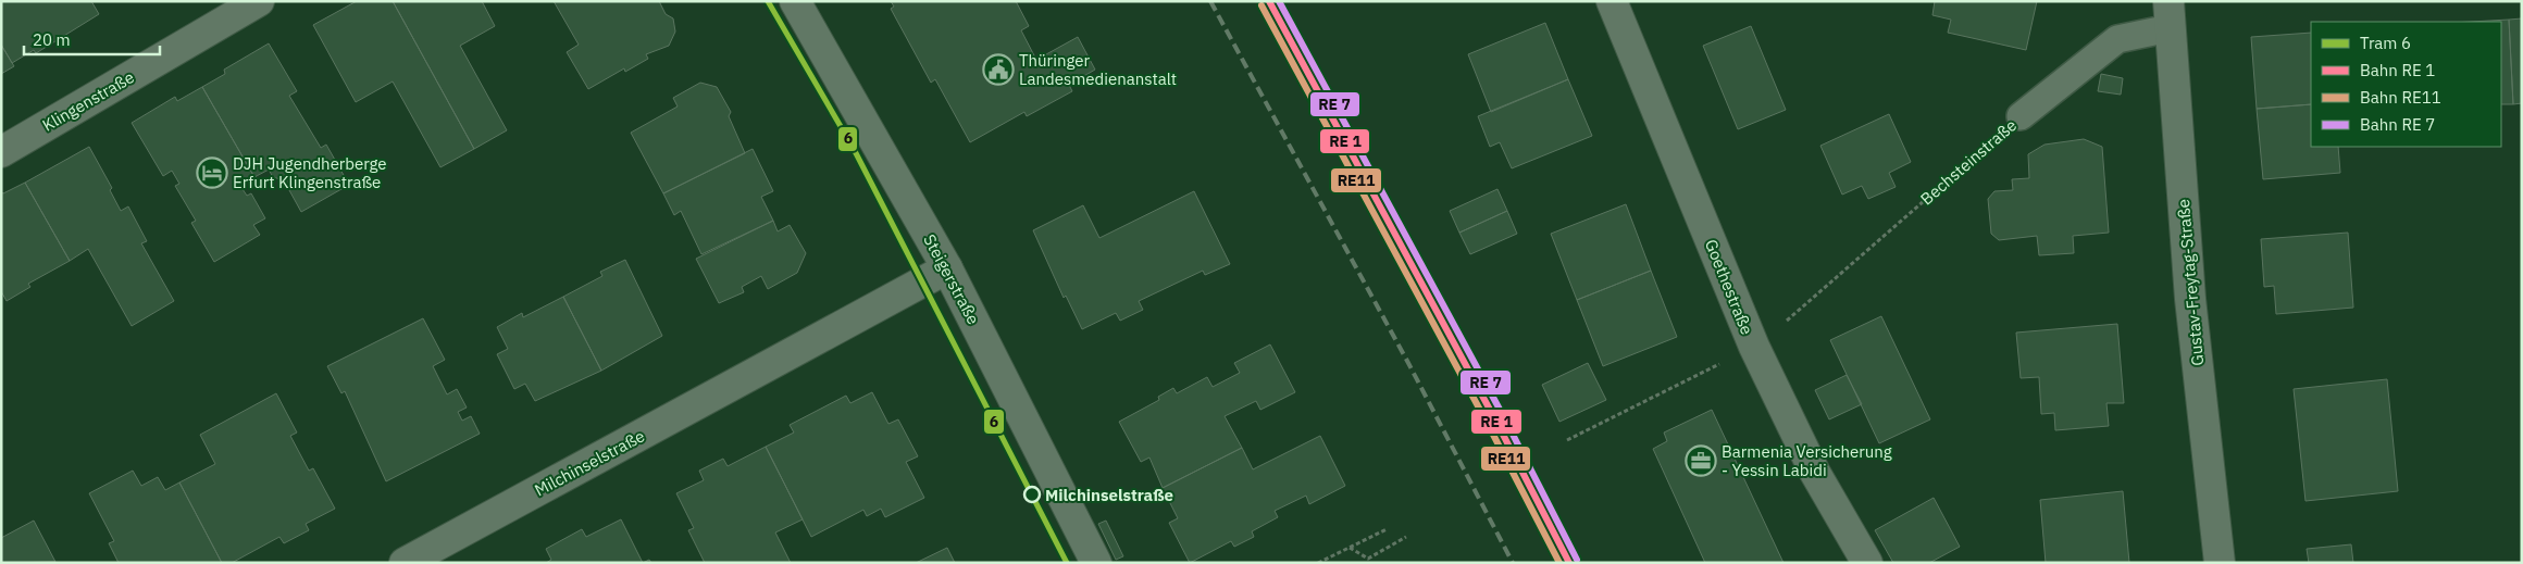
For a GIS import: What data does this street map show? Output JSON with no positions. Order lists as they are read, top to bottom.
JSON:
{
  "streets": {
    "street": [
      "Klingenstraße",
      "Steigerstraße",
      "Gustav-Freytag-Straße",
      "Goethestraße",
      "Milchinselstraße"
    ],
    "lane": ["Bechsteinstraße"]
  },
  "crossings": [
    ["Bechsteinstraße", "Gustav-Freytag-Straße"],
    ["Steigerstraße", "Milchinselstraße"]
  ],
  "places": {
    "public building": ["Thüringer Landesmedienanstalt"],
    "hotel": ["DJH Jugendherberge Erfurt Klingenstraße"],
    "office": ["Barmenia Versicherung - Yessin Labidi"],
    "other": ["Milchinselstraße"]
  },
  "lines": ["tram line 6", "rail line RE11"],
  "legend": [
    "Tram 6",
    "Bahn RE 1",
    "Bahn RE11",
    "Bahn RE 7"
  ],
  "scale_bar": "20 m"
}
